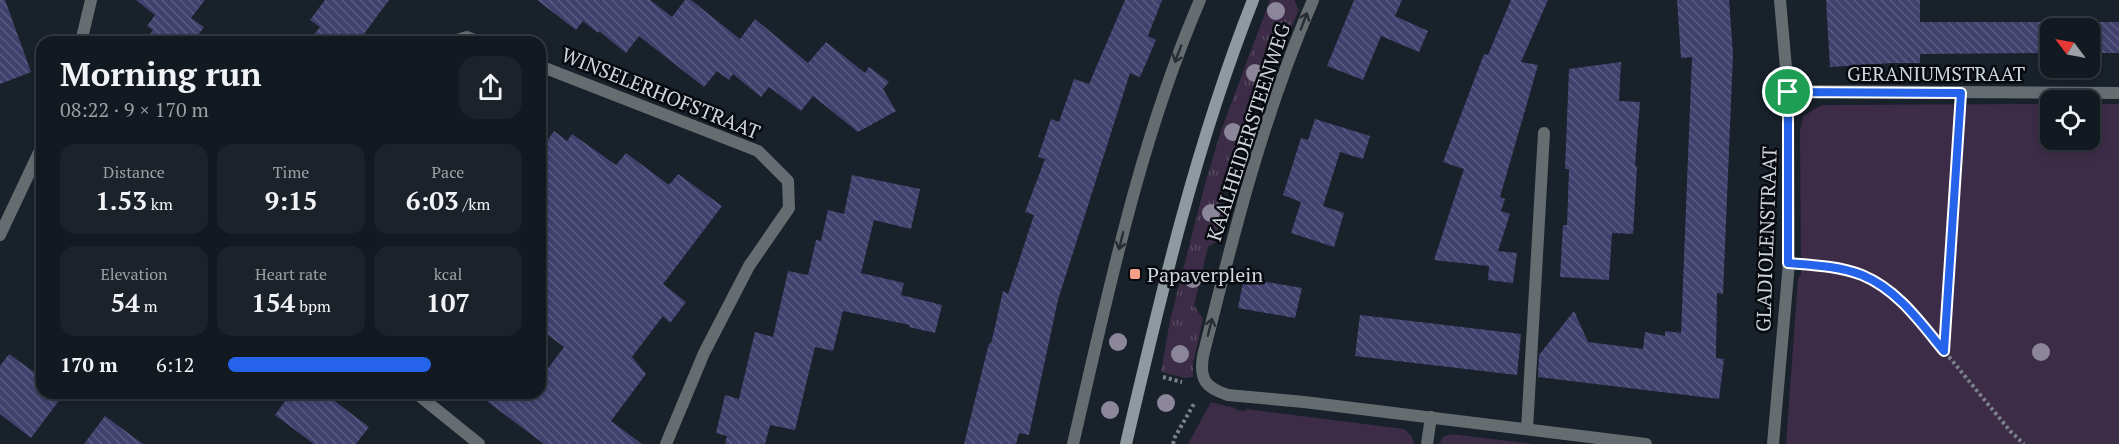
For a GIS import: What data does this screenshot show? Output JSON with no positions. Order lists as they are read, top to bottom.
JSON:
{
  "streets": {
    "street": [
      "GERANIUMSTRAAT",
      "WINSELERHOFSTRAAT",
      "KAALHEIDERSTEENWEG",
      "GLADIOLENSTRAAT"
    ]
  },
  "crossings": [
    ["GERANIUMSTRAAT", "GLADIOLENSTRAAT"]
  ],
  "places": {
    "transit": ["Papaverplein"]
  },
  "north": "top left",
  "page": {
    "heading": ["Morning run", "08:22 · 9 × 170 m"],
    "stats": [
      ["Distance", "1.53 km"],
      ["Time", "9:15"],
      ["Pace", "6:03 /km"],
      ["Elevation", "54 m"],
      ["Heart rate", "154 bpm"],
      ["kcal", "107"]
    ],
    "list": [
      {
        "name": "170 m",
        "note": "6:12"
      }
    ]
  }
}
